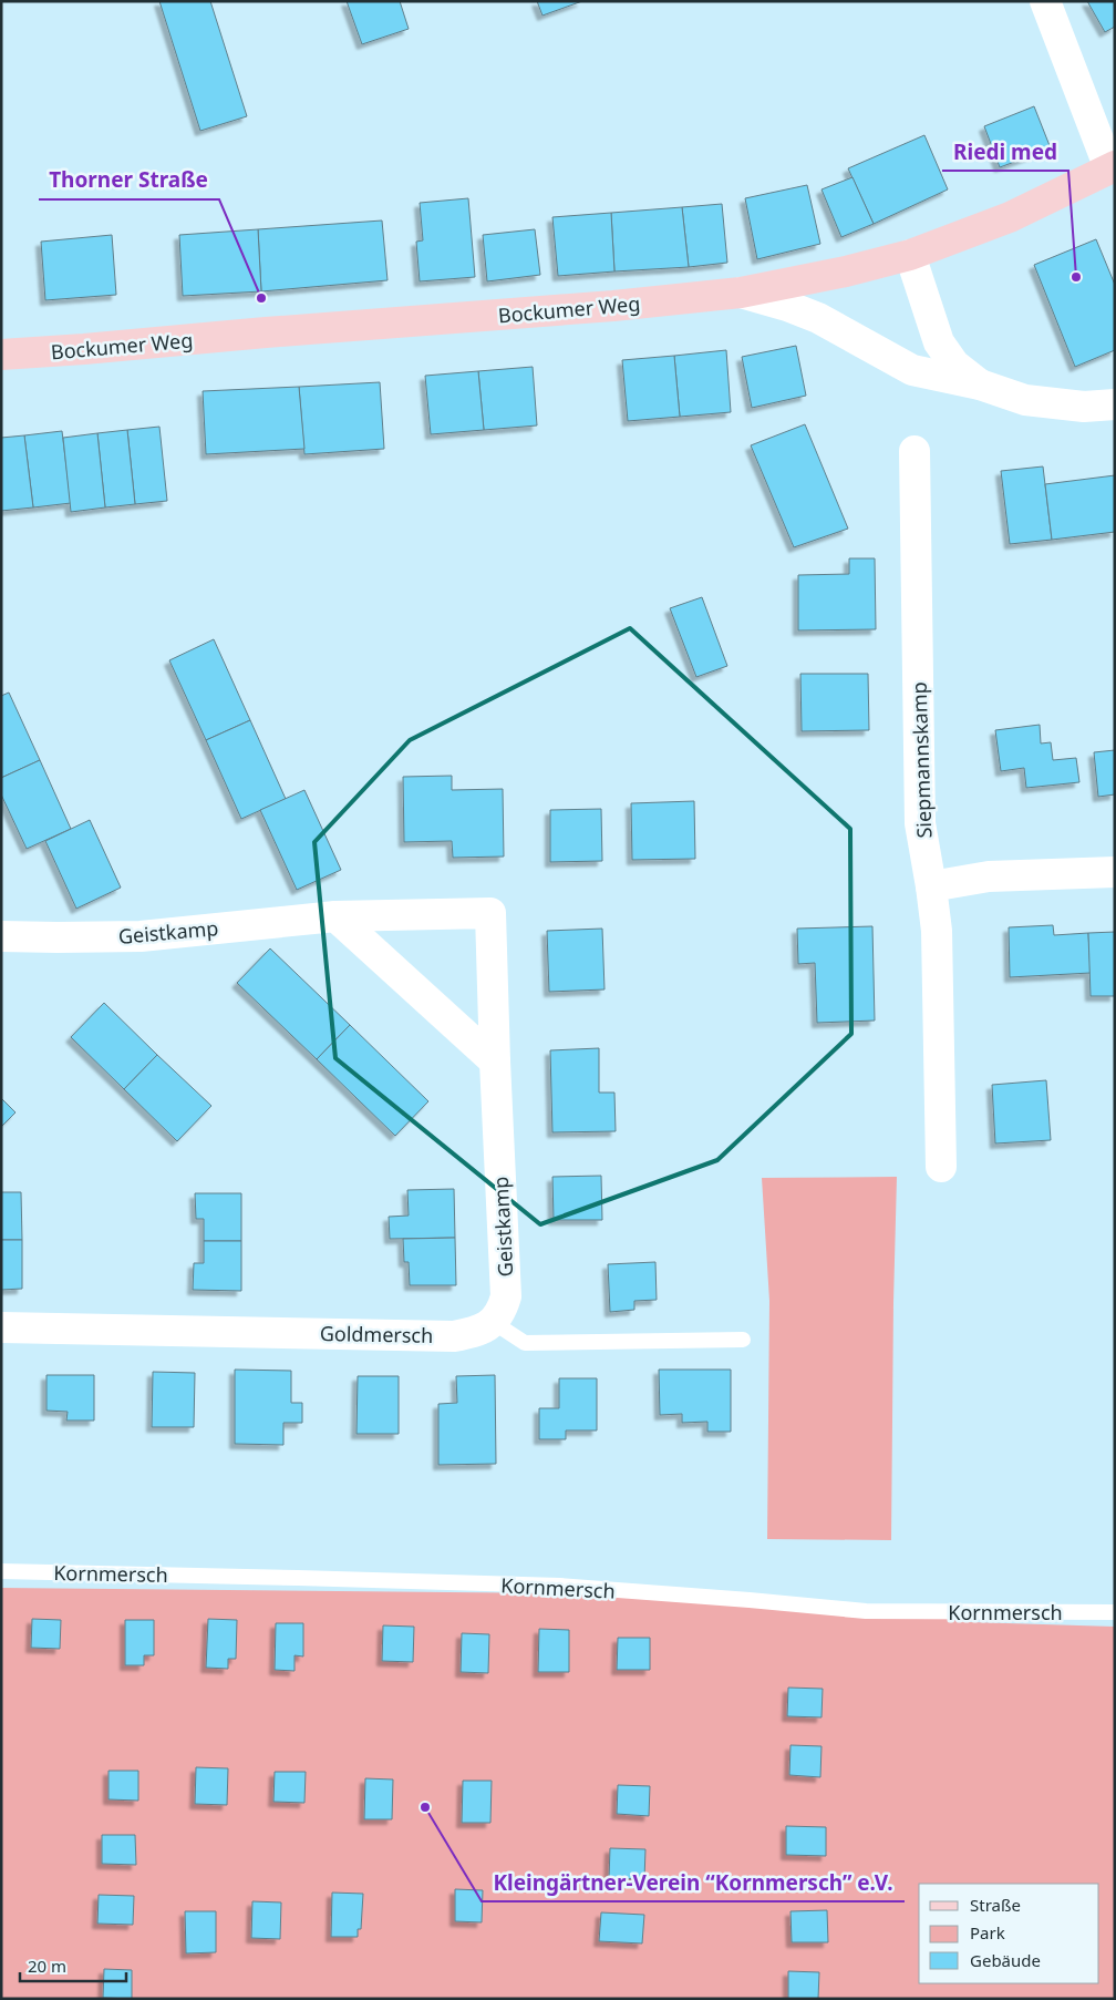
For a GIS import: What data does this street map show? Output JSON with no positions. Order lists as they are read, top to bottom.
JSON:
{
  "streets": {
    "main road": ["Bockumer Weg"],
    "street": ["Siepmannskamp", "Geistkamp", "Goldmersch"],
    "lane": ["Kornmersch"]
  },
  "crossings": [
    ["Geistkamp", "Goldmersch"]
  ],
  "places": ["Riedi med", "Thorner Straße", "Kleingärtner-Verein “Kornmersch” e.V."],
  "legend": ["Straße", "Park", "Gebäude"],
  "scale_bar": "20 m"
}
